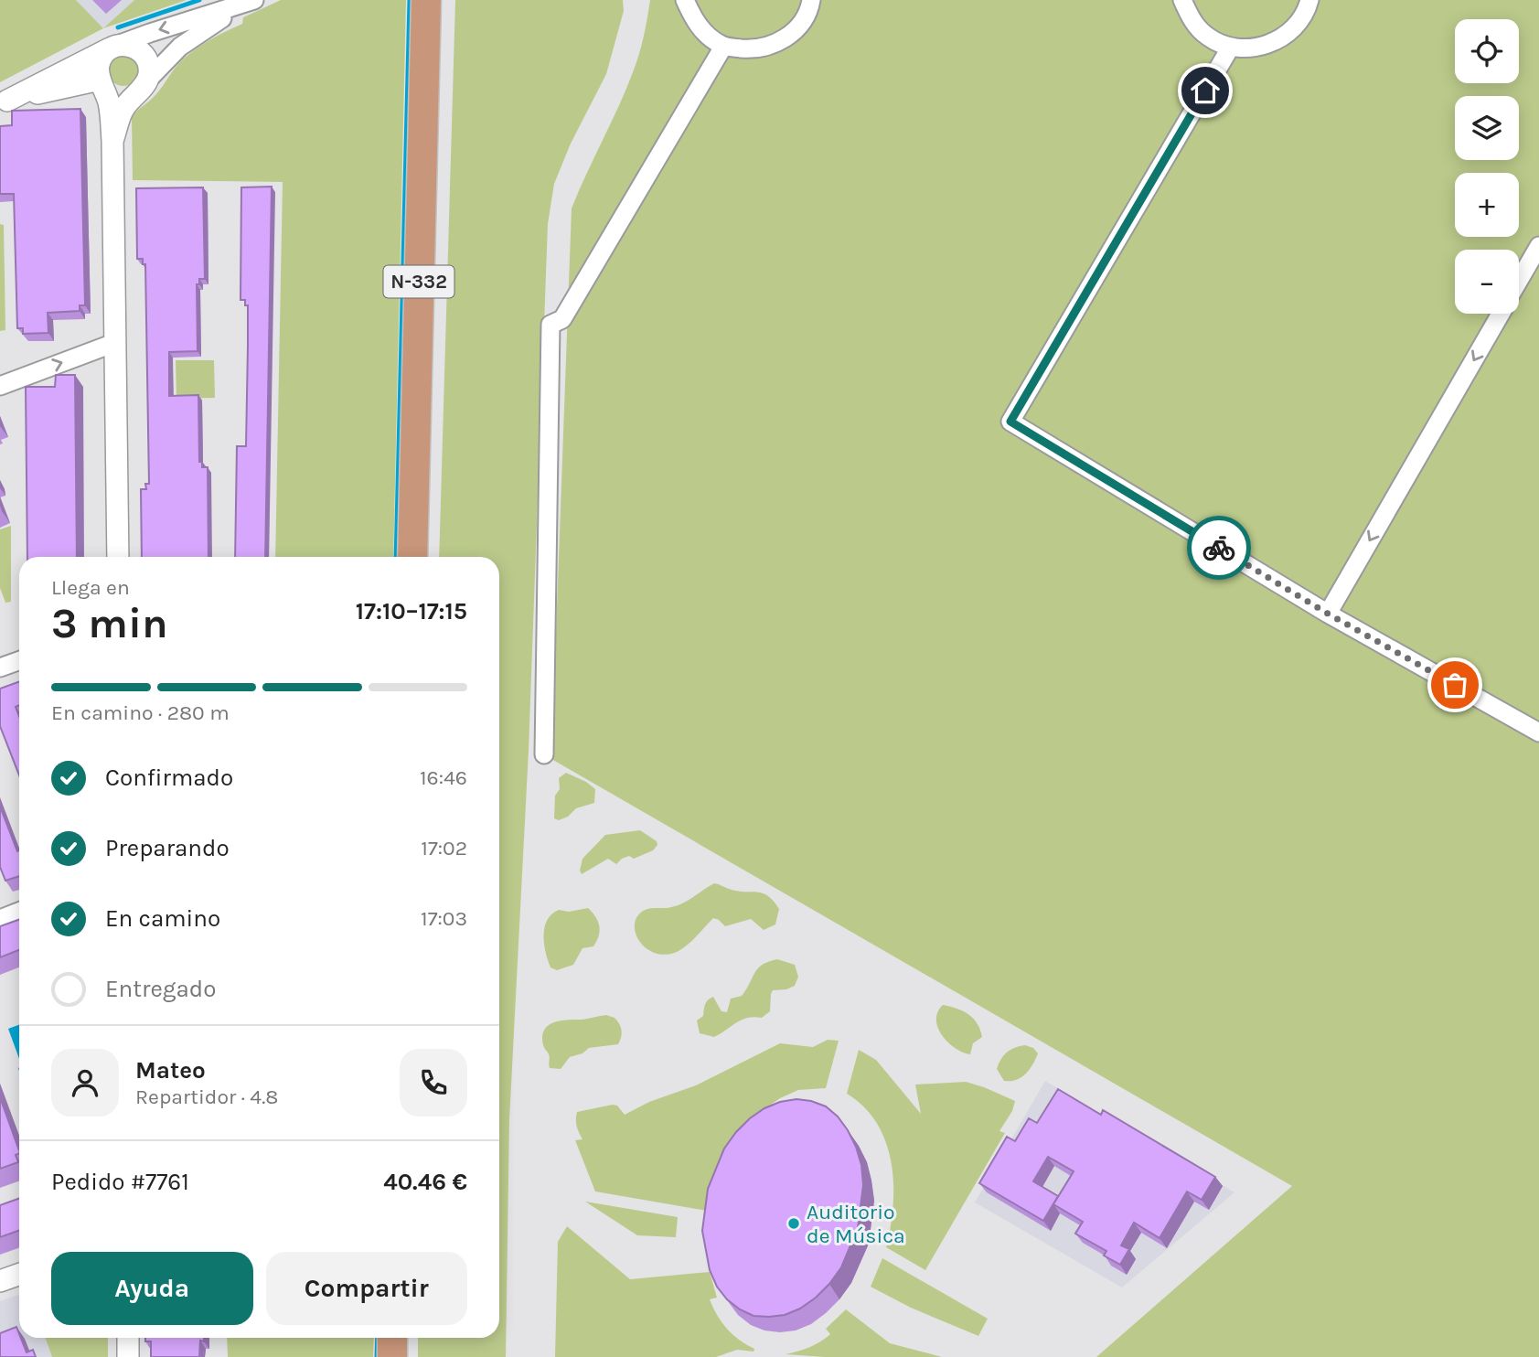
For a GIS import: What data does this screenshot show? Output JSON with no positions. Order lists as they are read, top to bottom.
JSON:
{
  "streets": {
    "highway": ["N-332"]
  },
  "places": ["Auditorio de Música"],
  "page": {
    "map_buttons": ["+", "−"],
    "heading": ["3 min", "Llega en", "17:10–17:15"],
    "panel": [
      "Mateo",
      "Repartidor · 4.8",
      "Pedido #7761",
      "40.46 €"
    ],
    "bar": "En camino · 280 m",
    "list": [
      ["Confirmado", "16:46"],
      ["Preparando", "17:02"],
      ["En camino", "17:03"],
      "Entregado"
    ],
    "buttons": ["Ayuda", "Compartir"]
  }
}
